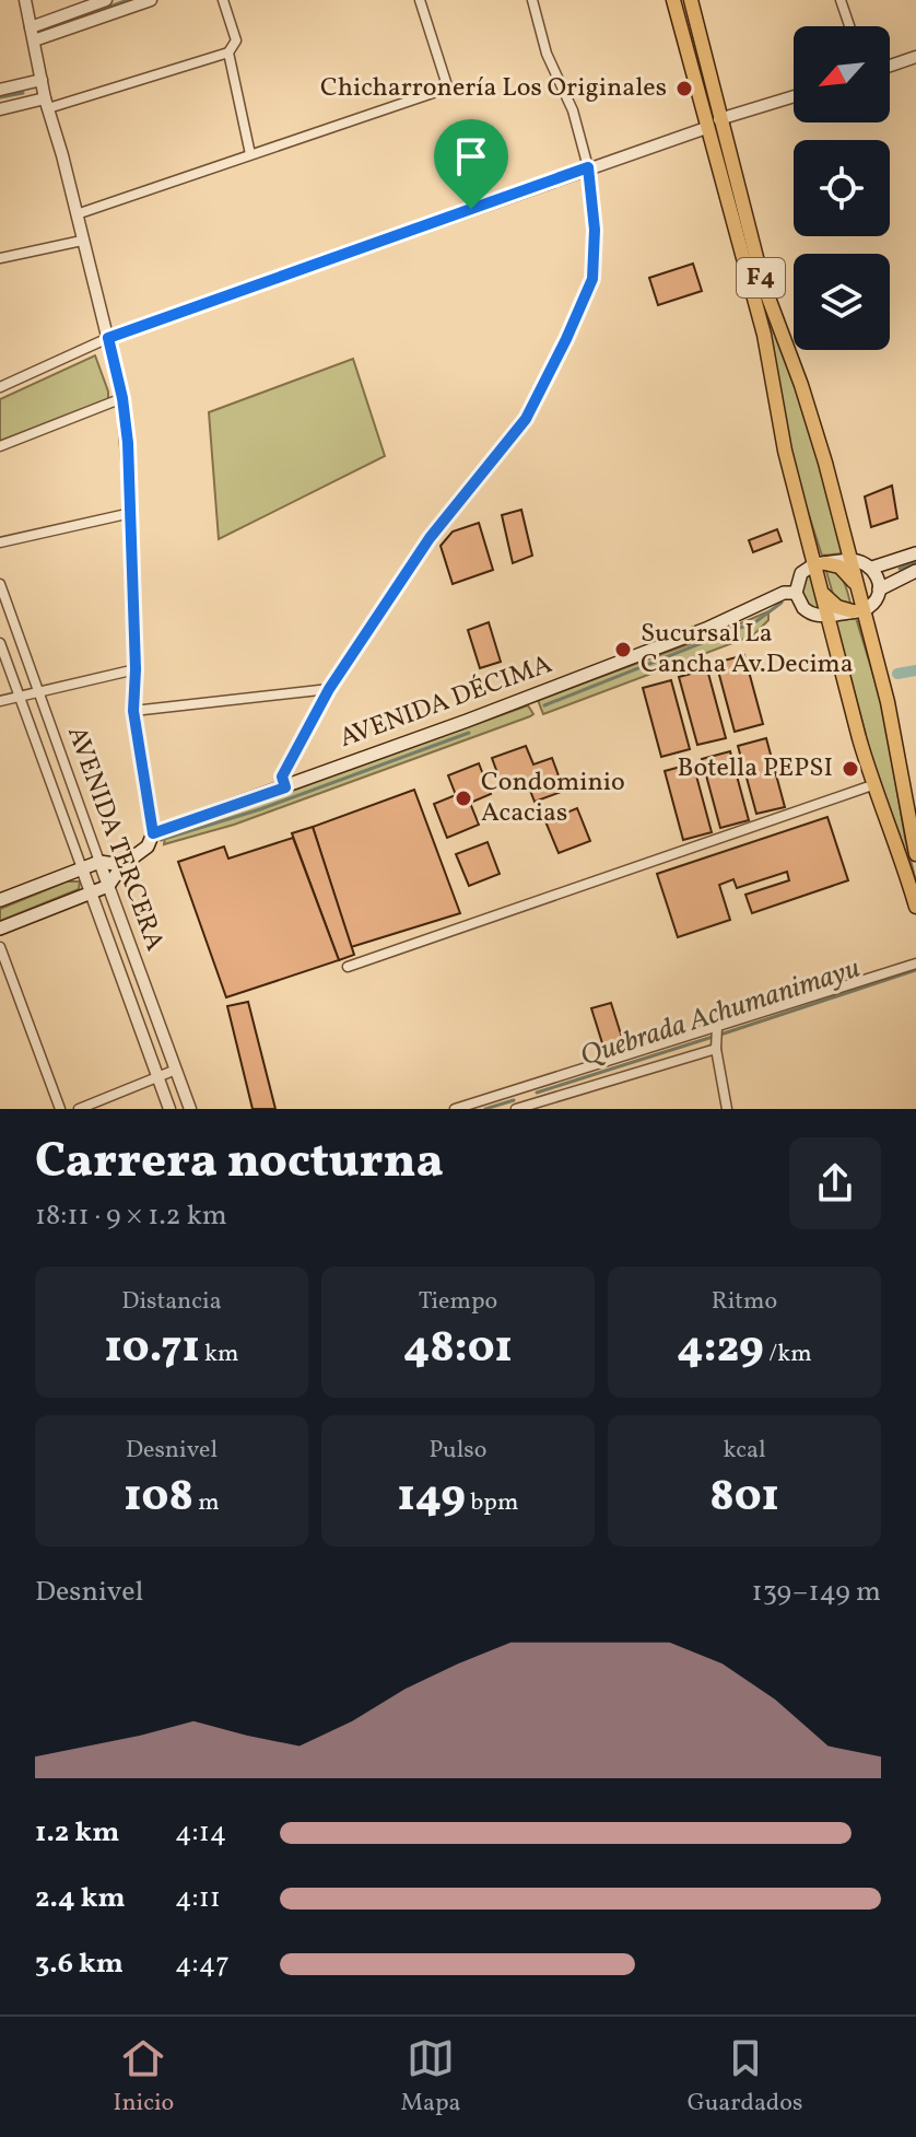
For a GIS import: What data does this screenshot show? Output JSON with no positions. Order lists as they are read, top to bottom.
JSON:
{
  "streets": {
    "highway": ["F4"],
    "main road": ["AVENIDA DÉCIMA"],
    "street": ["AVENIDA TERCERA"]
  },
  "crossings": [
    ["AVENIDA DÉCIMA", "AVENIDA TERCERA"]
  ],
  "water": ["Quebrada Achumanimayu"],
  "places": [
    "Chicharronería Los Originales",
    "Sucursal La Cancha Av.Decima",
    "Botella PEPSI",
    "Condominio Acacias"
  ],
  "north": "bottom left",
  "page": {
    "heading": ["Carrera nocturna", "18:11 · 9 × 1.2 km"],
    "stats": [
      ["Distancia", "10.71 km"],
      ["Tiempo", "48:01"],
      ["Ritmo", "4:29 /km"],
      ["Desnivel", "108 m"],
      ["Pulso", "149 bpm"],
      ["kcal", "801"]
    ],
    "chart": ["Desnivel", "139–149 m"],
    "list": [
      {
        "name": "1.2 km",
        "note": "4:14"
      },
      {
        "name": "2.4 km",
        "note": "4:11"
      },
      {
        "name": "3.6 km",
        "note": "4:47"
      }
    ],
    "tabs": ["Inicio", "Mapa", "Guardados"]
  }
}
